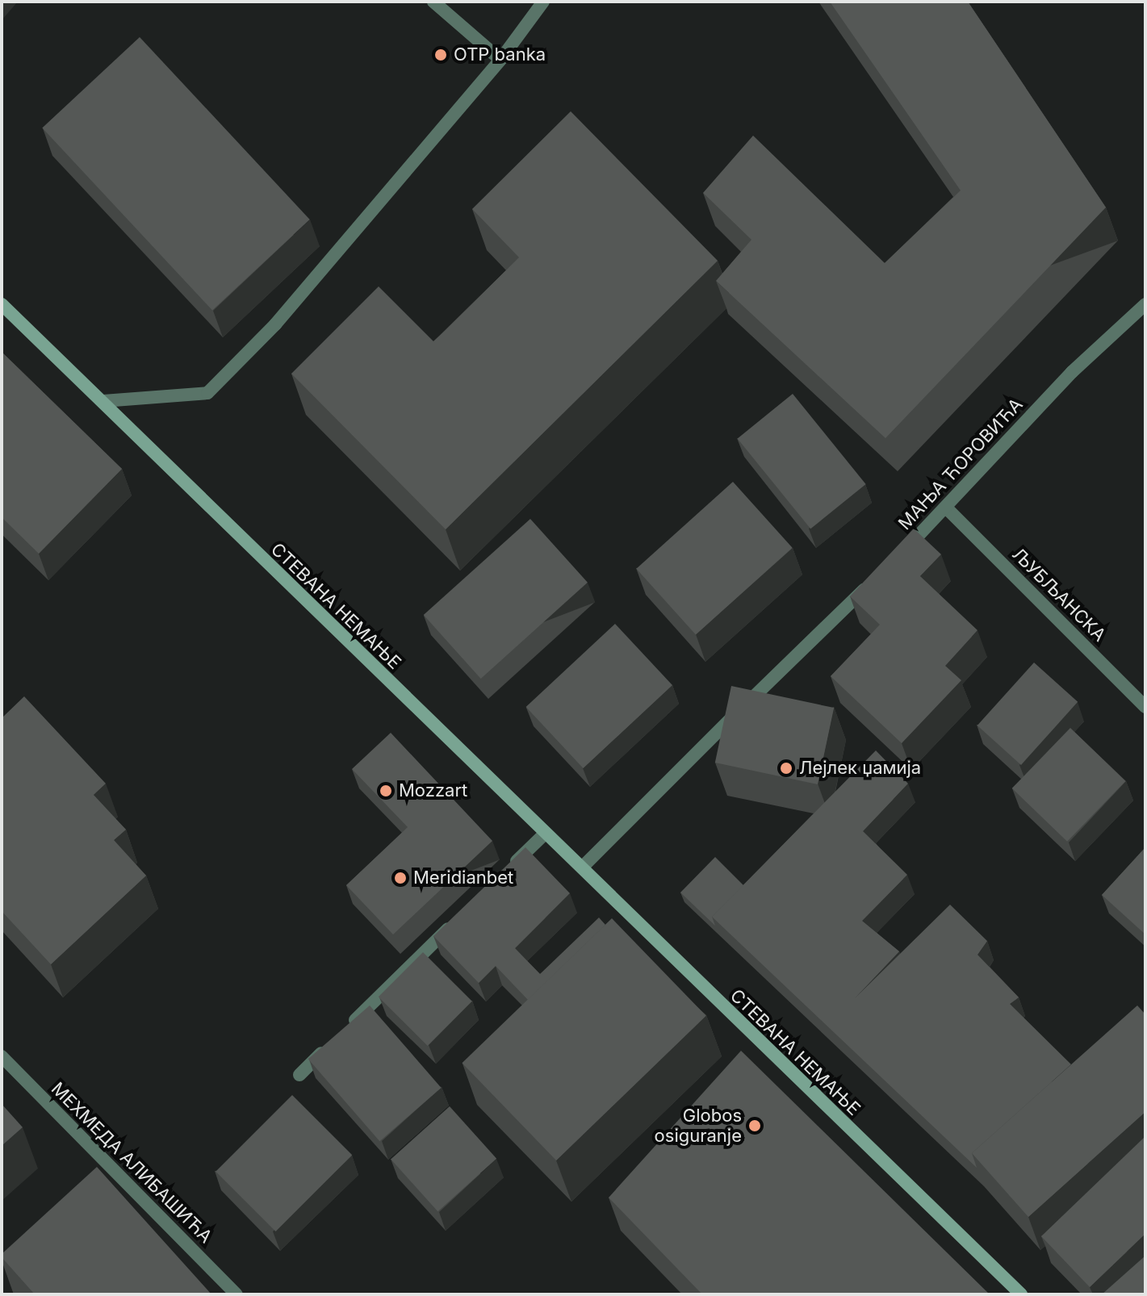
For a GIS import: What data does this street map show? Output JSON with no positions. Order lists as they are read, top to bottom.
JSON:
{
  "streets": {
    "street": [
      "МАЊА ЋОРОВИЋА",
      "ЉУБЉАНСКА",
      "СТЕВАНА НЕМАЊЕ",
      "МЕХМЕДА АЛИБАШИЋА"
    ]
  },
  "crossings": [
    ["МАЊА ЋОРОВИЋА", "ЉУБЉАНСКА"]
  ],
  "places": [
    "OTP banka",
    "Лејлек џамија",
    "Mozzart",
    "Meridianbet",
    "Globos osiguranje"
  ]
}
